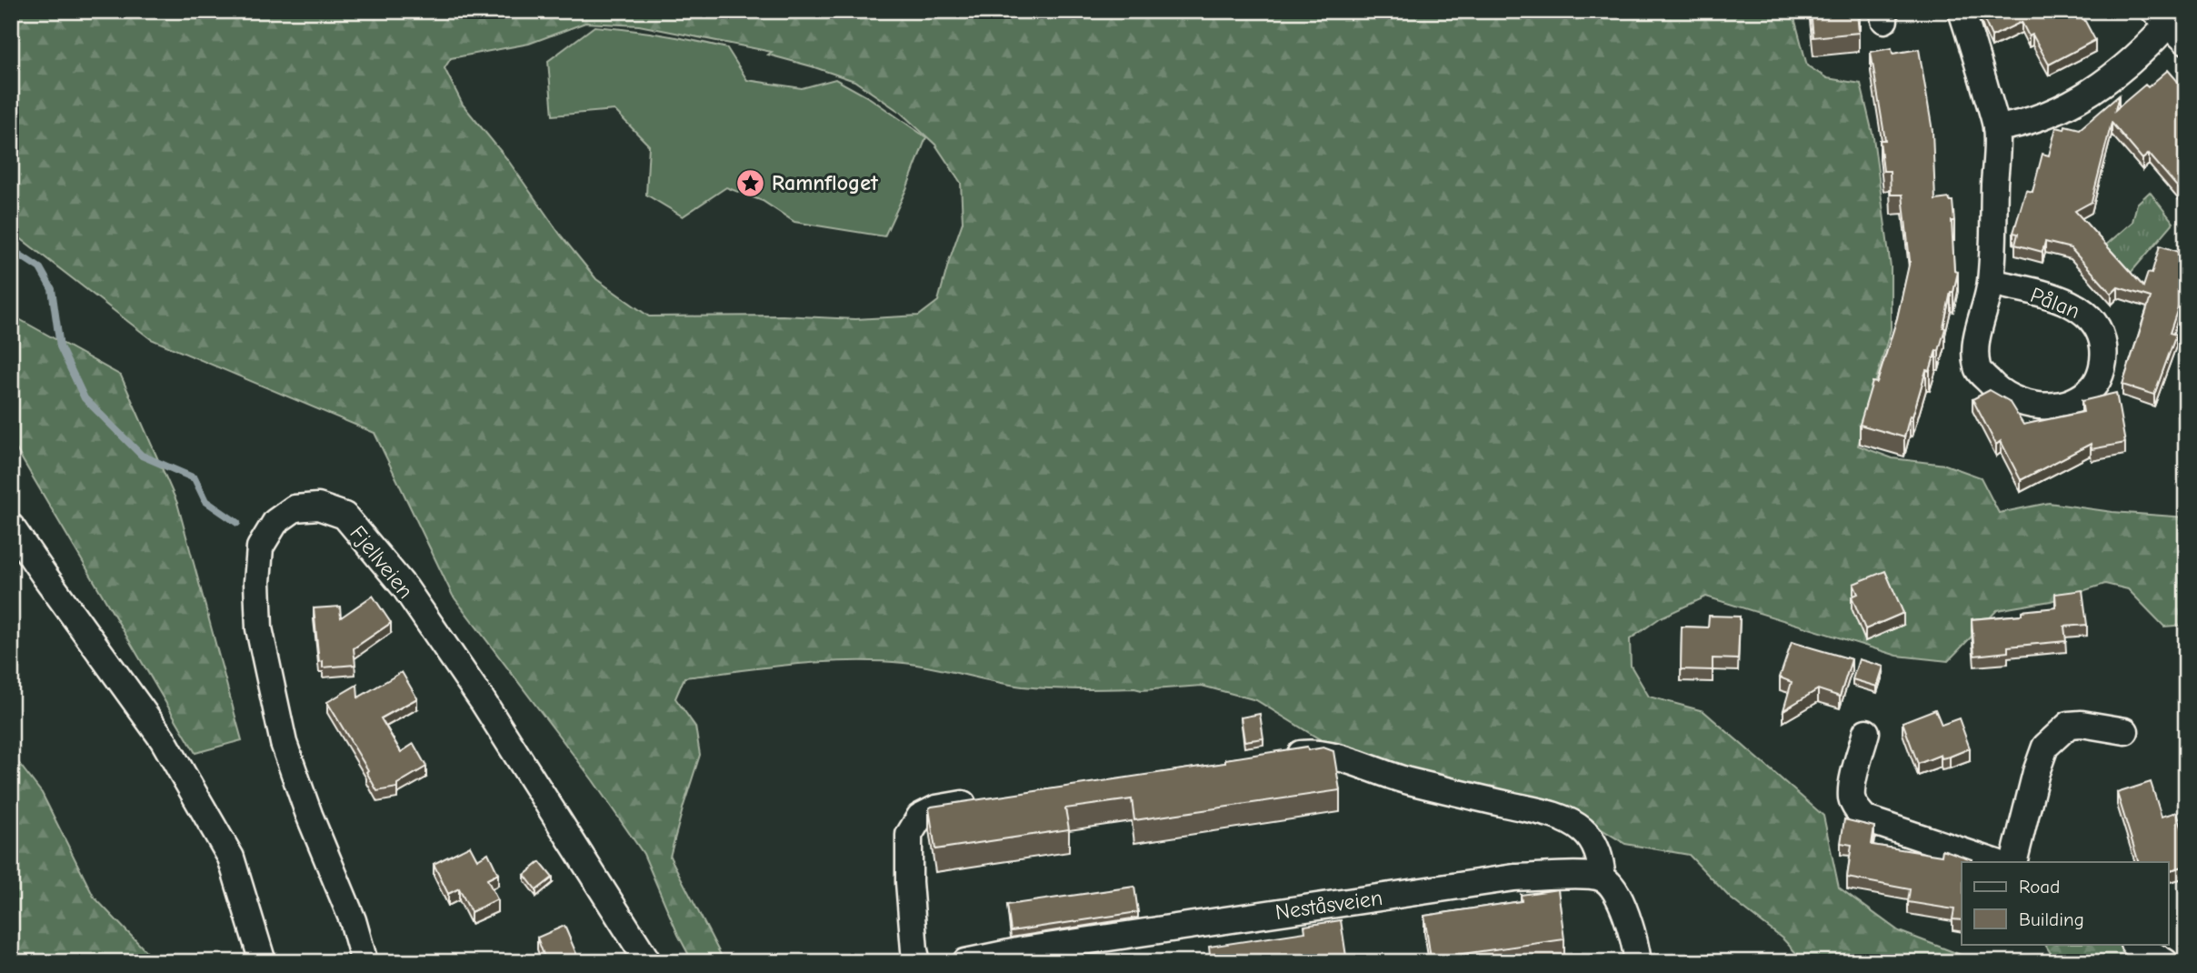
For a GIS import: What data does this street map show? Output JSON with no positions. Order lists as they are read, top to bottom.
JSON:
{
  "streets": {
    "street": ["Pålan", "Fjellveien", "Neståsveien"]
  },
  "places": {
    "place": ["Ramnfloget"]
  },
  "legend": ["Road", "Building"]
}
